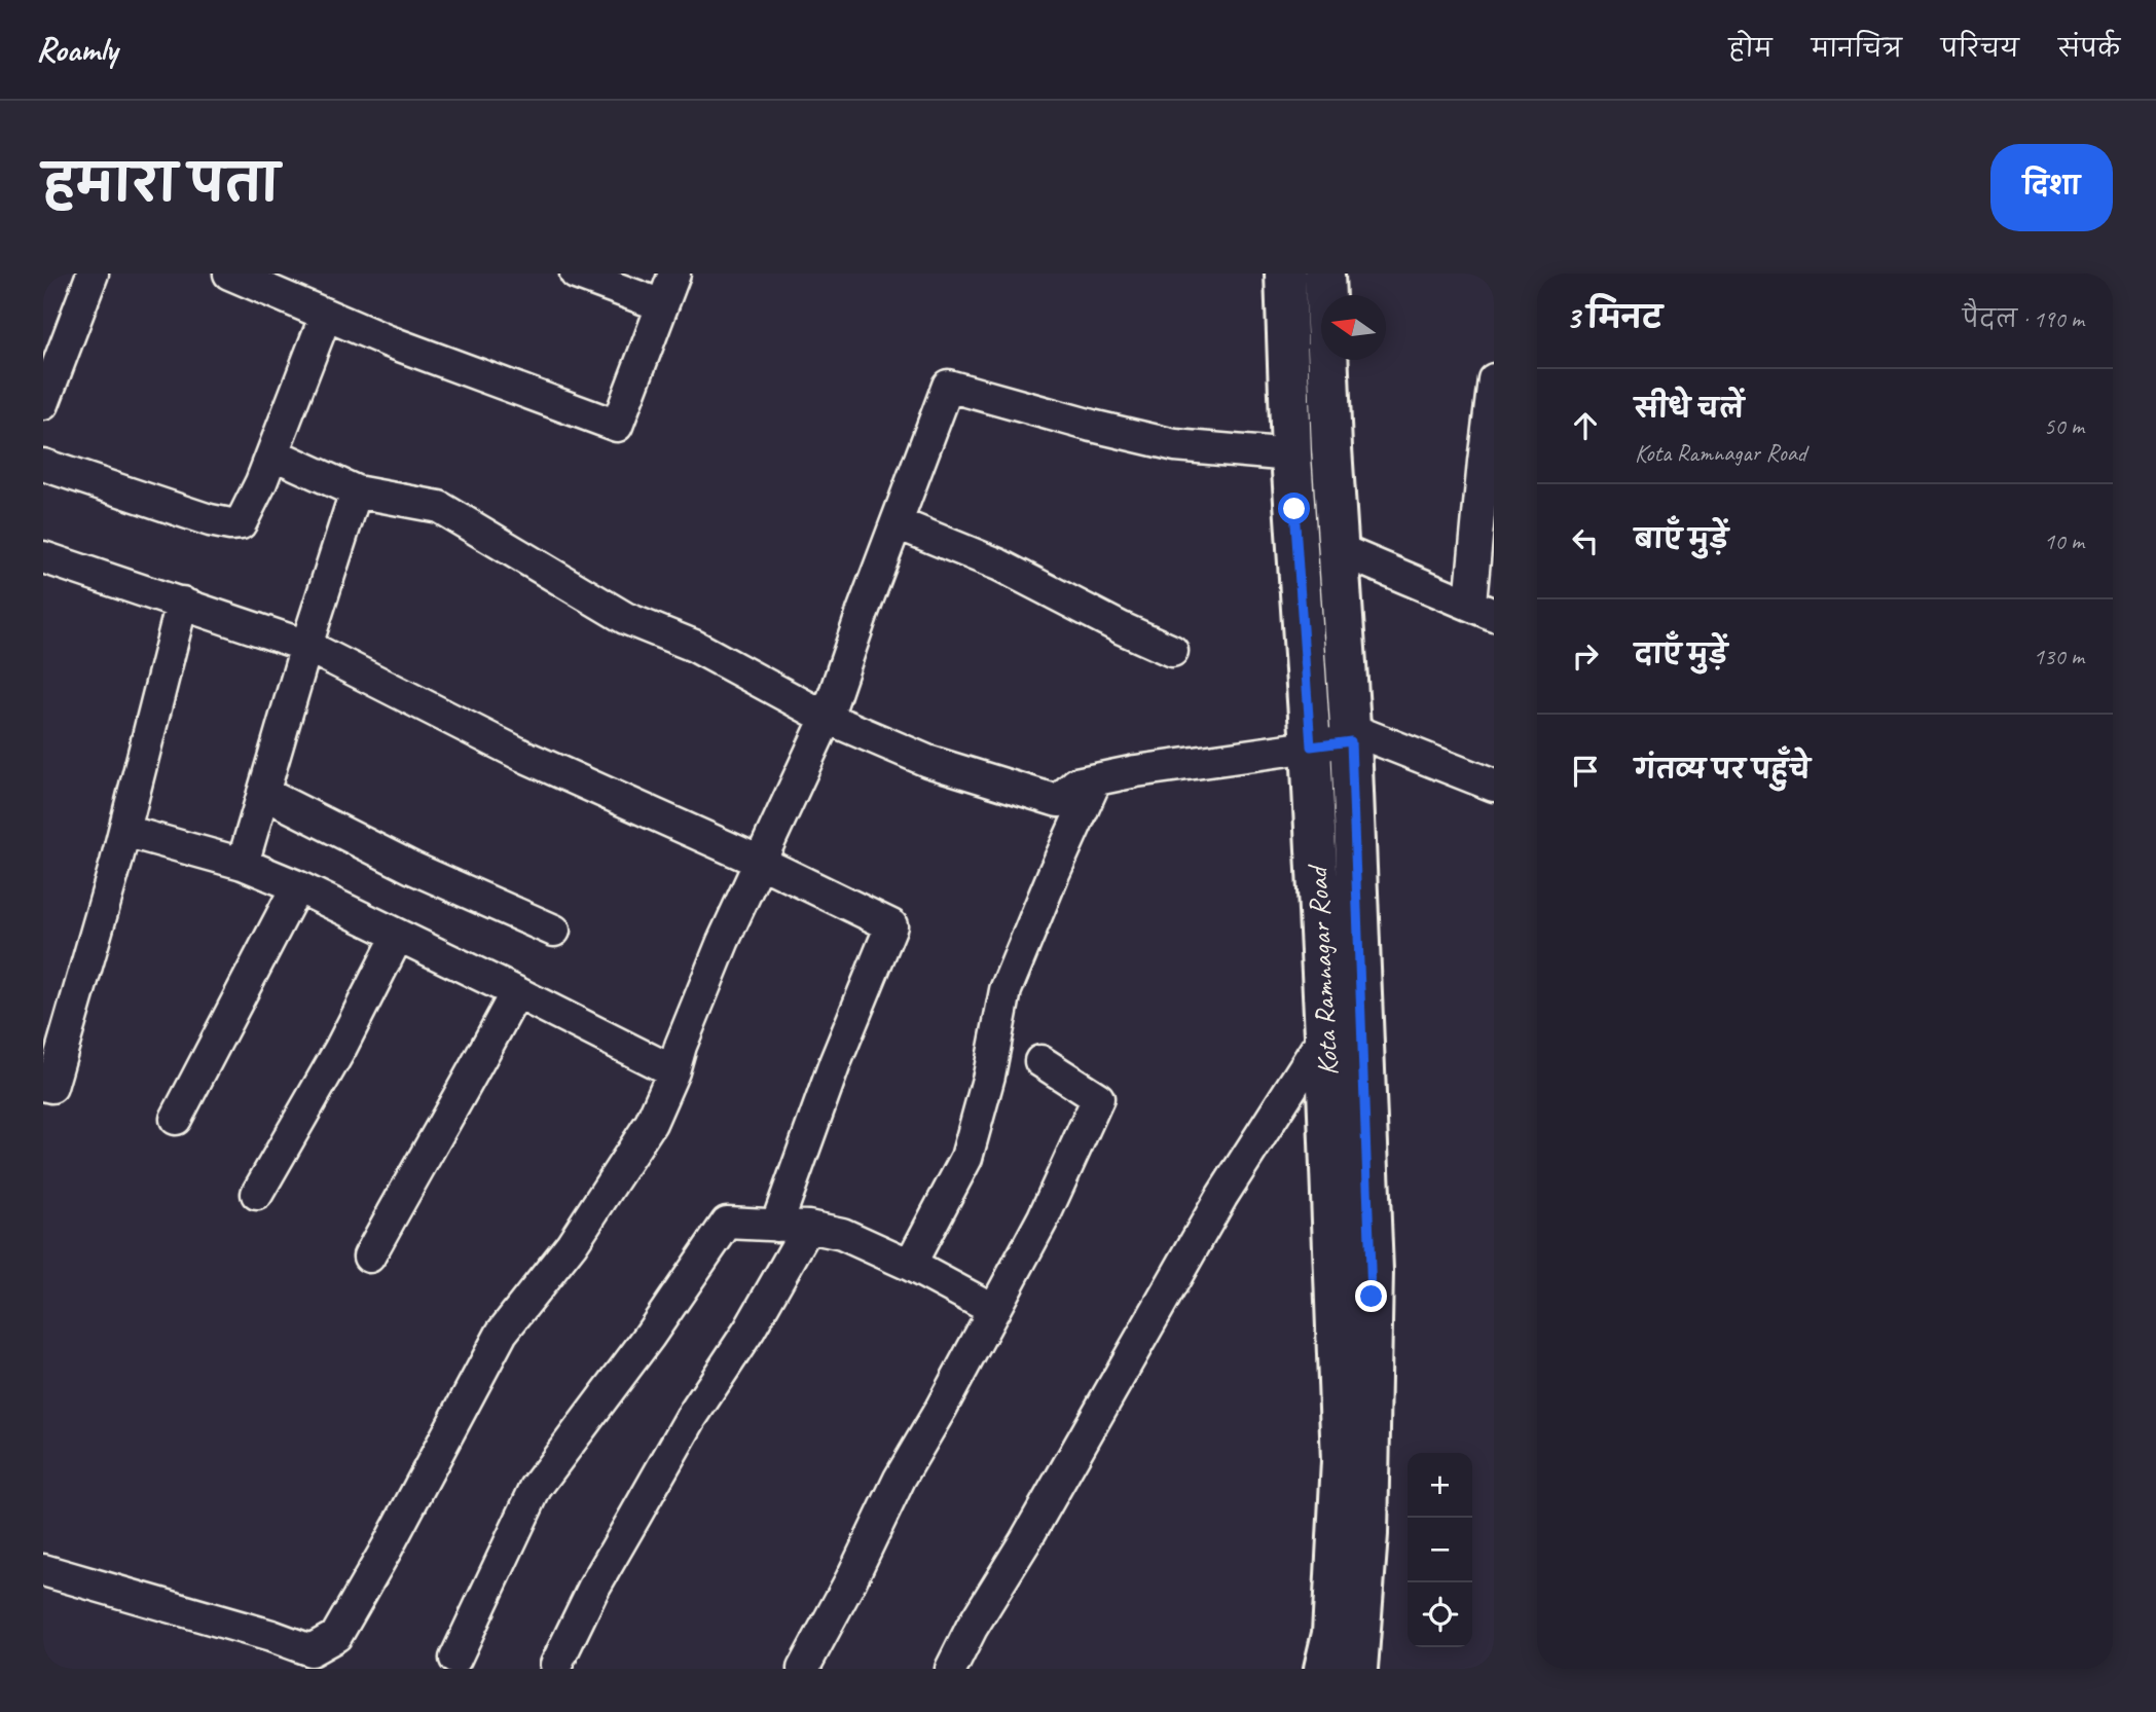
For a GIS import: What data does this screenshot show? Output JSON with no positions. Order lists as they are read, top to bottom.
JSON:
{
  "streets": {
    "street": ["Kota Ramnagar Road"]
  },
  "north": "left",
  "page": {
    "header": "Roamly",
    "nav": [
      "होम",
      "मानचित्र",
      "परिचय",
      "संपर्क"
    ],
    "title": "हमारा पता",
    "buttons": "दिशा",
    "heading": ["3 मिनट", "पैदल · 190 m"],
    "list": [
      ["सीधे चलें", "Kota Ramnagar Road", "50 m"],
      ["बाएँ मुड़ें", "10 m"],
      ["दाएँ मुड़ें", "130 m"],
      "गंतव्य पर पहुँचे"
    ],
    "map_buttons": ["+", "−"]
  }
}
